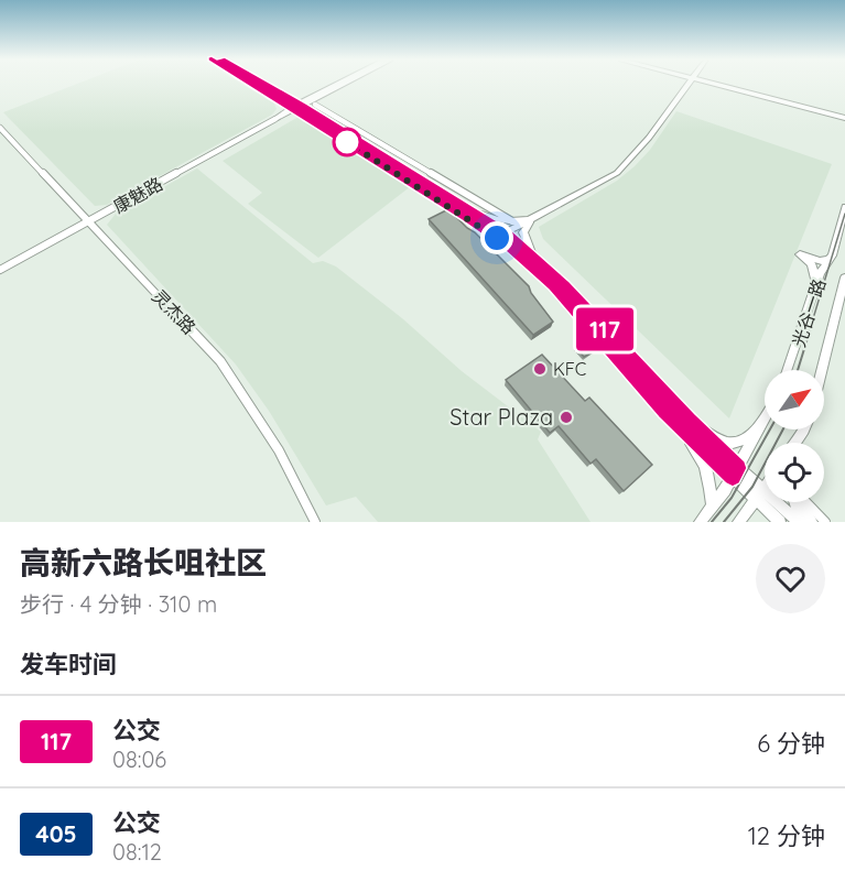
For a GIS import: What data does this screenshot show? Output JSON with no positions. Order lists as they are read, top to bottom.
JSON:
{
  "streets": {
    "main road": ["康魅路", "光谷一路"],
    "street": ["灵杰路"]
  },
  "crossings": [
    ["康魅路", "灵杰路"]
  ],
  "places": ["KFC", "Star Plaza"],
  "lines": ["bus line 117"],
  "north": "top right",
  "page": {
    "on_map": "117",
    "heading": [
      ["高新六路长咀社区", "步行 · 4 分钟 · 310 m"],
      "发车时间"
    ],
    "list": [
      {
        "mark": "117",
        "name": "公交",
        "note": "08:06",
        "value": "6 分钟"
      },
      {
        "mark": "405",
        "name": "公交",
        "note": "08:12",
        "value": "12 分钟"
      }
    ]
  }
}
